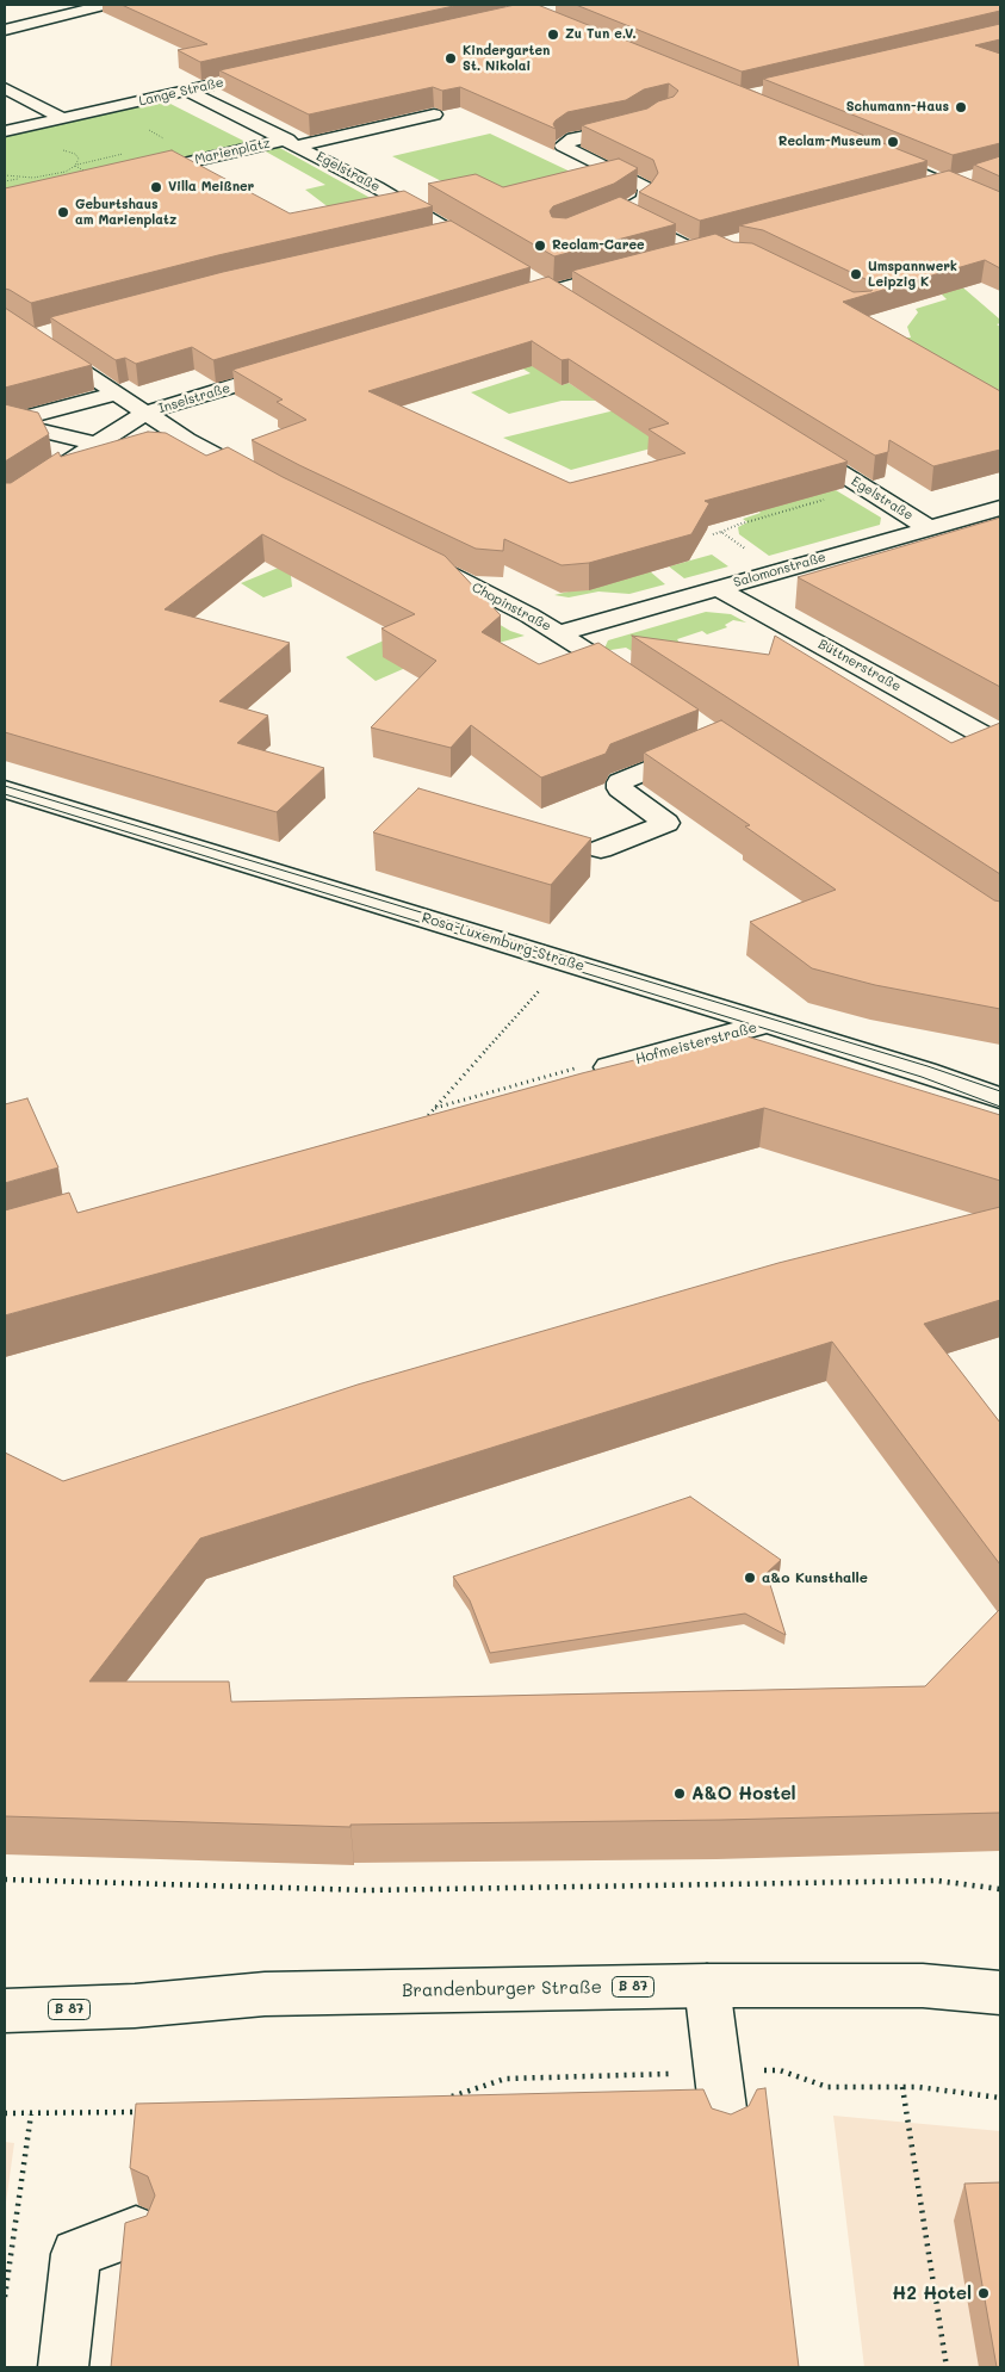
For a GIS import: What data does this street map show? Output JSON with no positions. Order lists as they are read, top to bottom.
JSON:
{
  "streets": {
    "street": [
      "Lange Straße",
      "Marienplatz",
      "Egelstraße",
      "Inselstraße",
      "Salomonstraße",
      "Chopinstraße",
      "Büttnerstraße",
      "Rosa-Luxemburg-Straße",
      "Hofmeisterstraße",
      "B 87",
      "Brandenburger Straße"
    ]
  },
  "crossings": [
    ["Lange Straße", "Egelstraße"],
    ["Marienplatz", "Egelstraße"],
    ["Egelstraße", "Salomonstraße"],
    ["Salomonstraße", "Chopinstraße"],
    ["Salomonstraße", "Büttnerstraße"],
    ["Rosa-Luxemburg-Straße", "Hofmeisterstraße"]
  ],
  "places": [
    "Zu Tun e.V.",
    "Kindergarten St. Nikolai",
    "Schumann-Haus",
    "Reclam-Museum",
    "Villa Meißner",
    "Geburtshaus am Marienplatz",
    "Reclam-Caree",
    "Umspannwerk Leipzig K",
    "a&o Kunsthalle",
    "A&O Hostel",
    "H2 Hotel"
  ]
}
